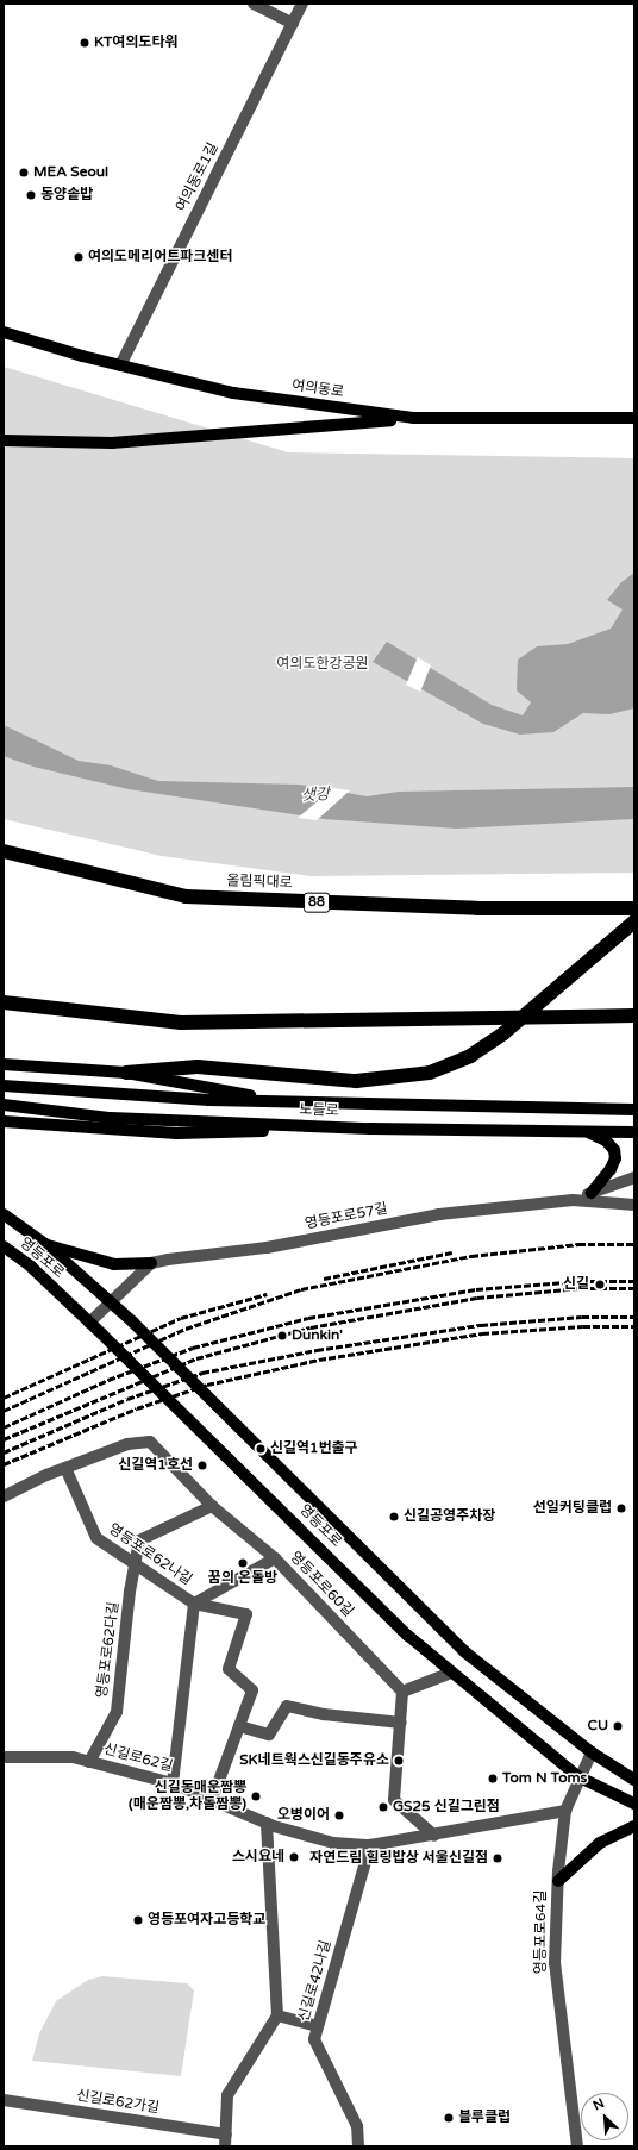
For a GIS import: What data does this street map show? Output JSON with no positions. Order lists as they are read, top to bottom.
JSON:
{
  "streets": {
    "highway": ["올림픽대로", "88"],
    "main road": ["여의동로", "노들로", "영등포로"],
    "street": [
      "여의동로1길",
      "영등포로57길",
      "영등포로62나길",
      "영등포로60길",
      "영등포로62다길",
      "신길로62길",
      "영등포로64길",
      "신길로42나길",
      "신길로62가길"
    ]
  },
  "crossings": [
    ["여의동로1길", "여의동로"],
    ["영등포로", "영등포로64길"],
    ["영등포로62나길", "영등포로60길"],
    ["영등포로62나길", "영등포로62다길"],
    ["영등포로62나길", "신길로62길"],
    ["영등포로62다길", "신길로62길"],
    ["신길로62길", "영등포로64길"],
    ["신길로62길", "신길로42나길"]
  ],
  "water": ["샛강"],
  "parks": ["여의도한강공원"],
  "places": [
    "KT여의도타워",
    "MEA Seoul",
    "동양솥밥",
    "여의도메리어트파크센터",
    "신길",
    "Dunkin'",
    "신길역1번출구",
    "신길역1호선",
    "선일커팅클럽",
    "신길공영주차장",
    "꿈의 온돌방",
    "CU",
    "SK네트웍스신길동주유소",
    "Tom N Toms",
    "신길동매운짬뽕 (매운짬뽕,차돌짬뽕)",
    "GS25 신길그린점",
    "오병이어",
    "스시요네",
    "자연드림 힐링밥상 서울신길점",
    "영등포여자고등학교",
    "블루클럽"
  ],
  "north": "top left"
}
